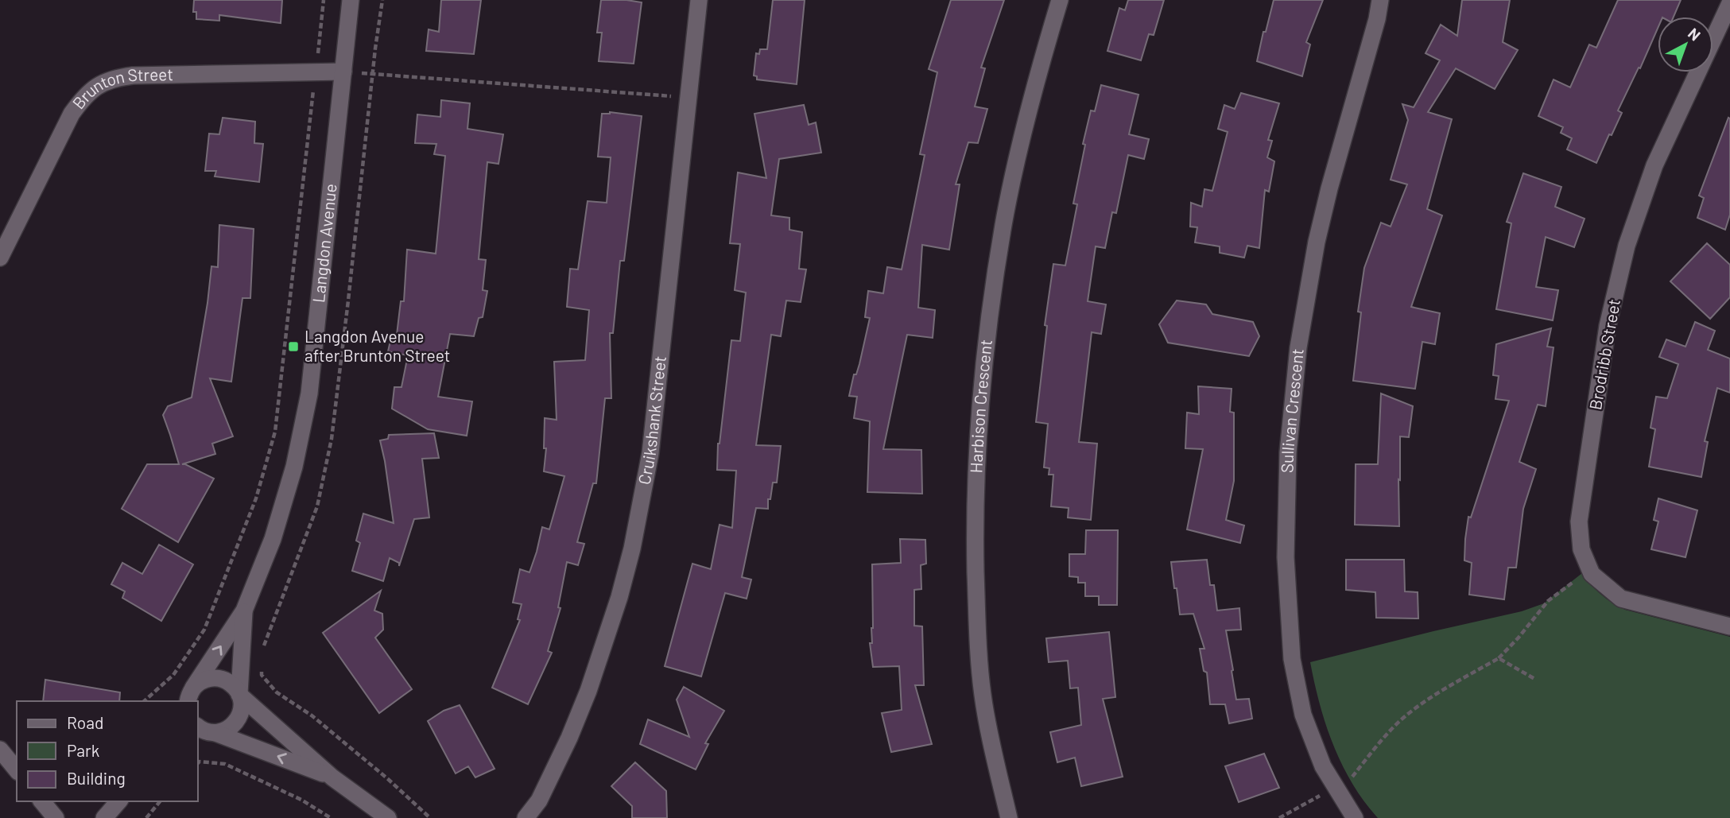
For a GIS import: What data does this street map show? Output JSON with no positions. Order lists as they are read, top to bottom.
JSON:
{
  "streets": {
    "street": [
      "Brunton Street",
      "Langdon Avenue",
      "Brodribb Street",
      "Harbison Crescent",
      "Sullivan Crescent",
      "Cruikshank Street"
    ]
  },
  "crossings": [
    ["Brunton Street", "Langdon Avenue"]
  ],
  "places": {
    "transit": ["Langdon Avenue after Brunton Street"]
  },
  "legend": ["Road", "Park", "Building"],
  "north": "top right"
}
